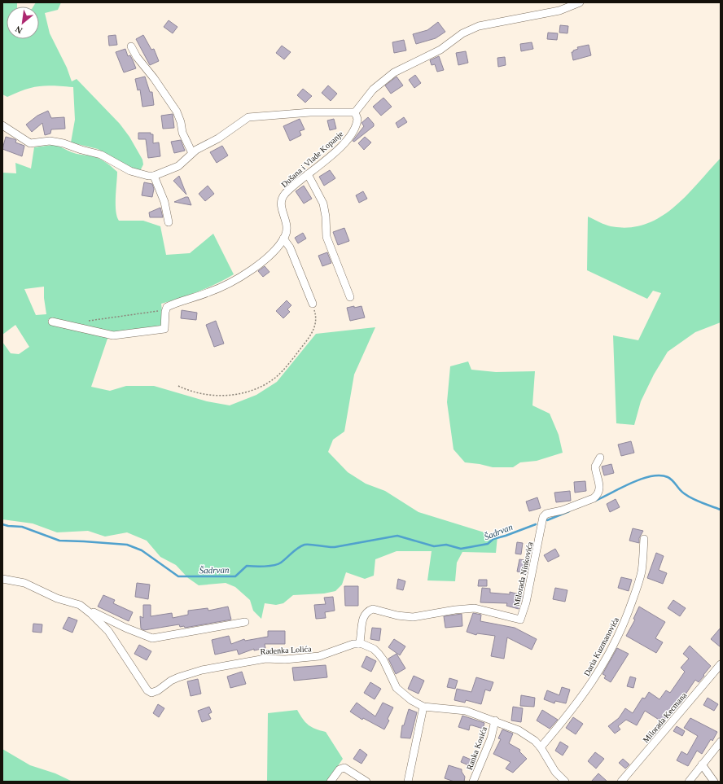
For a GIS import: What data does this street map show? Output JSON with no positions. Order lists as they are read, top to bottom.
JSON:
{
  "streets": {
    "street": [
      "Dušana i Vlade Kopanje",
      "Milorada Ninkovića",
      "Daria Kuzmanovića",
      "Radenka Lolića",
      "Milorada Kecmana",
      "Ranka Kosića"
    ]
  },
  "crossings": [
    ["Milorada Ninkovića", "Radenka Lolića"]
  ],
  "water": ["Šadrvan"],
  "north": "bottom left"
}
